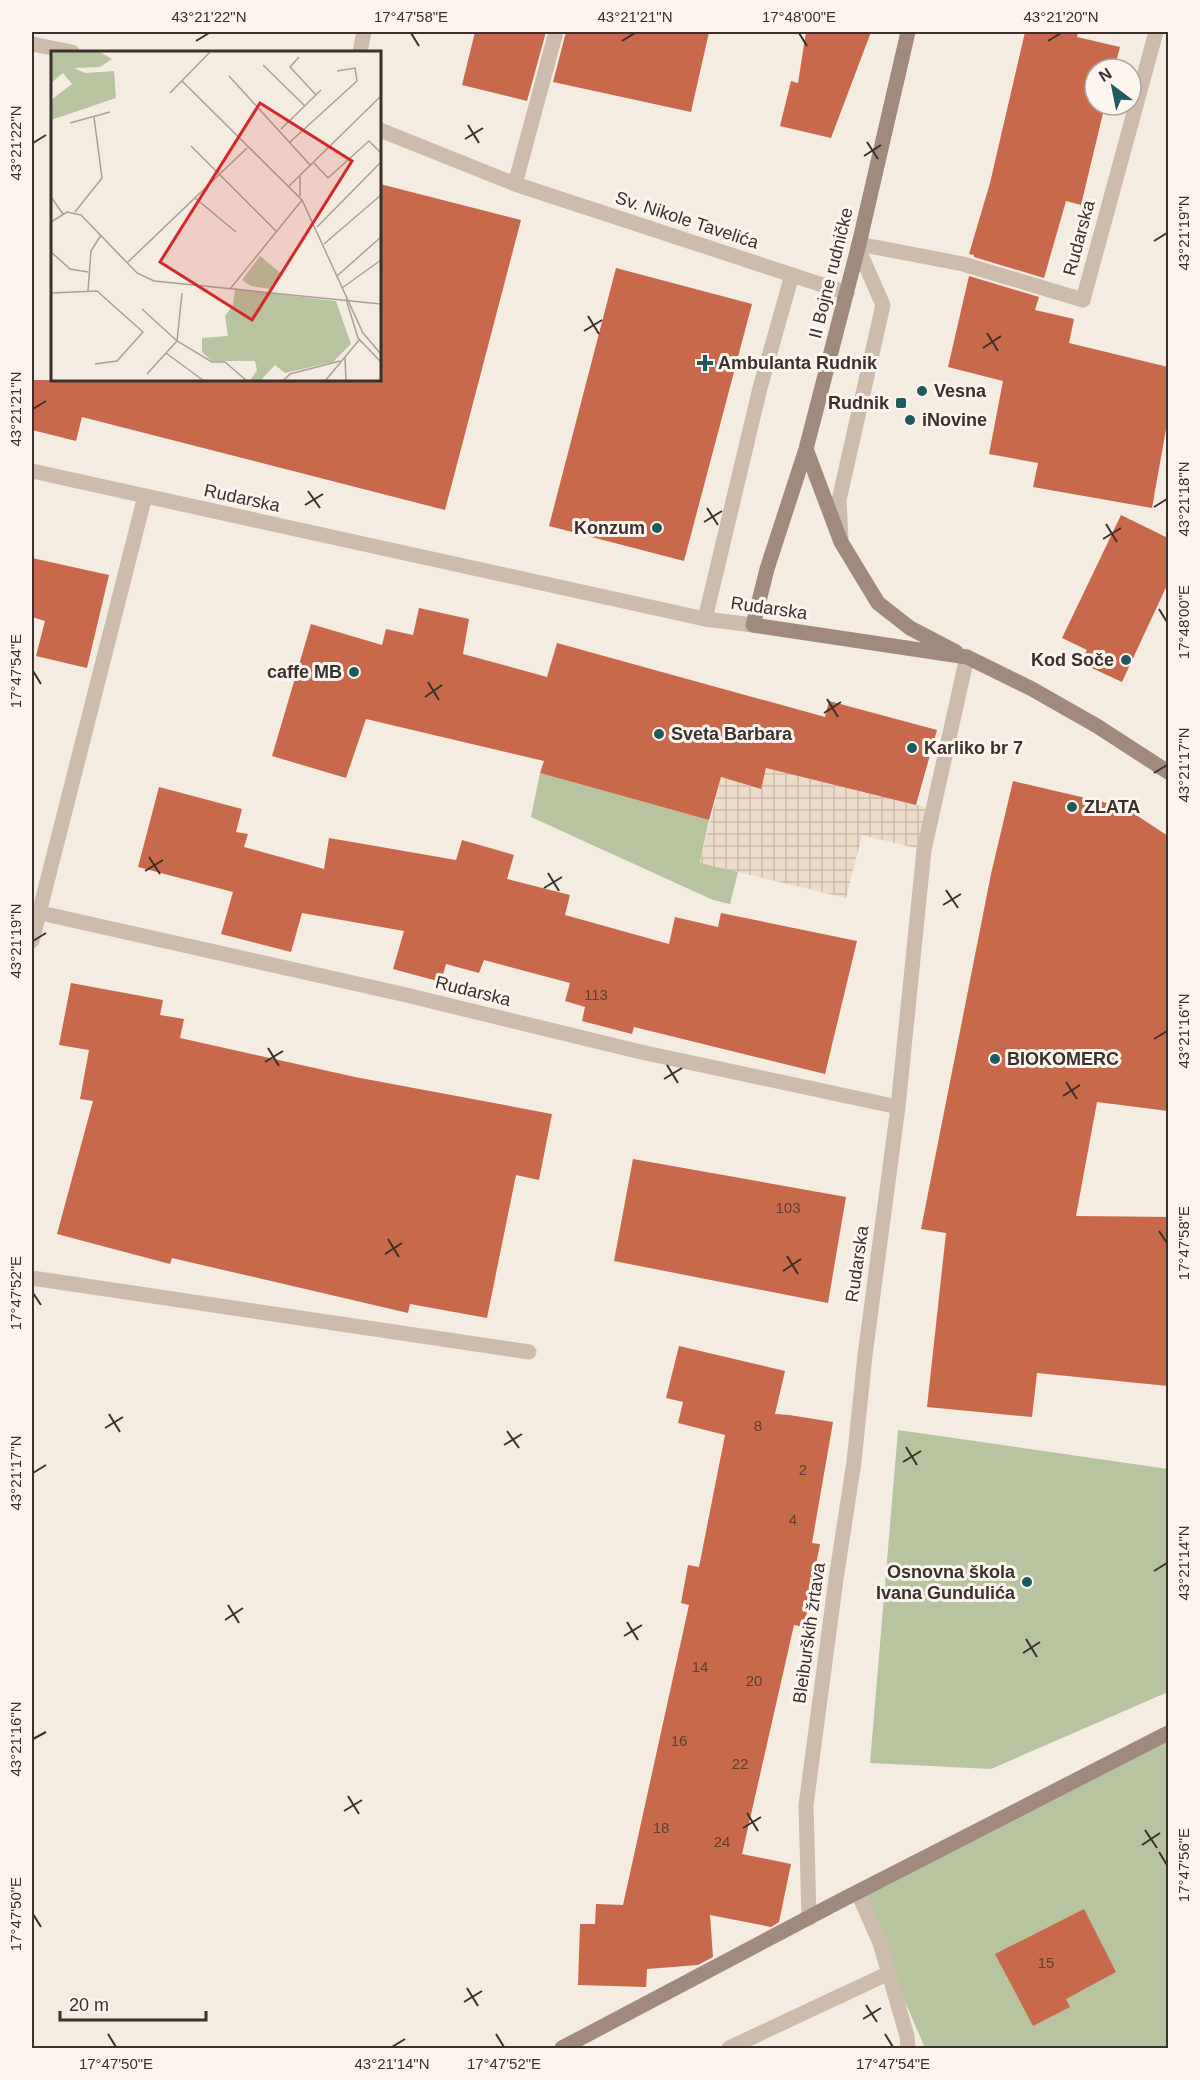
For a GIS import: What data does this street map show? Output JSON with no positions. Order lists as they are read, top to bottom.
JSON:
{
  "streets": {
    "street": [
      "Sv. Nikole Tavelića",
      "Rudarska",
      "II Bojne rudničke",
      "Bleiburških žrtava"
    ]
  },
  "crossings": [
    ["Sv. Nikole Tavelića", "II Bojne rudničke"],
    ["Rudarska", "II Bojne rudničke"],
    ["Rudarska", "Bleiburških žrtava"]
  ],
  "places": {
    "health": ["Ambulanta Rudnik"],
    "other": [
      "Vesna",
      "iNovine",
      "Konzum",
      "Kod Soče",
      "caffe MB",
      "Sveta Barbara",
      "Karliko br 7",
      "ZLATA",
      "BIOKOMERC",
      "Osnovna škola Ivana Gundulića"
    ],
    "transit": ["Rudnik"]
  },
  "house_numbers": [
    "113",
    "103",
    "8",
    "2",
    "4",
    "14",
    "20",
    "16",
    "22",
    "18",
    "24",
    "15"
  ],
  "scale_bar": "20 m",
  "north": "top left",
  "coordinates": [
    "43°21'22\"N",
    "17°47'58\"E",
    "43°21'21\"N",
    "17°48'00\"E",
    "43°21'20\"N",
    "43°21'19\"N",
    "43°21'18\"N",
    "17°47'54\"E",
    "43°21'17\"N",
    "43°21'16\"N",
    "17°47'52\"E",
    "43°21'14\"N",
    "17°47'56\"E",
    "17°47'50\"E"
  ]
}
